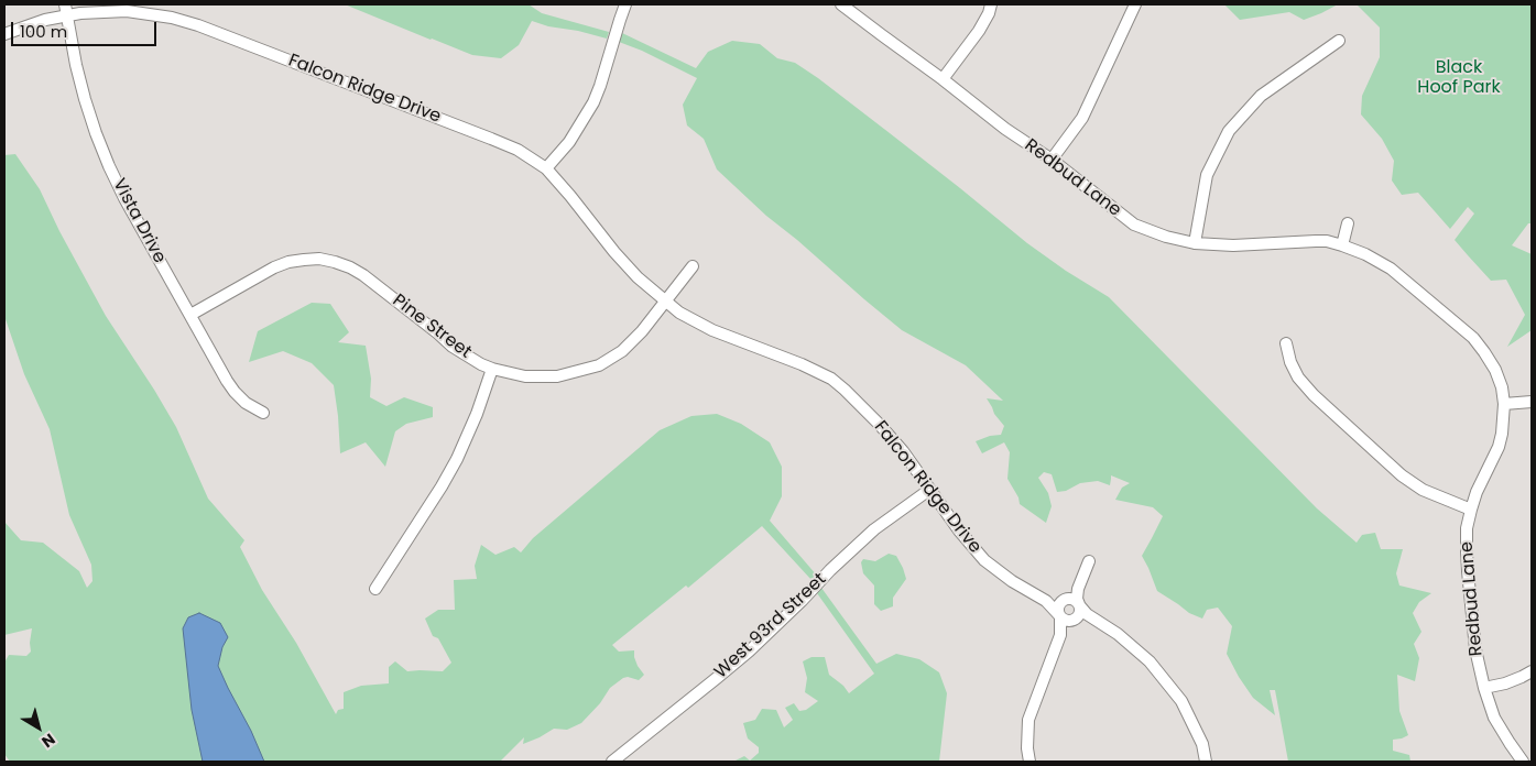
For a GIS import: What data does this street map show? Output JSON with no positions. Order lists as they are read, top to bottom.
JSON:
{
  "streets": {
    "street": [
      "Falcon Ridge Drive",
      "Redbud Lane",
      "Vista Drive",
      "Pine Street",
      "West 93rd Street"
    ]
  },
  "crossings": [
    ["Falcon Ridge Drive", "Vista Drive"],
    ["Falcon Ridge Drive", "Pine Street"],
    ["Falcon Ridge Drive", "West 93rd Street"],
    ["Vista Drive", "Pine Street"]
  ],
  "parks": ["Black Hoof Park"],
  "scale_bar": "100 m",
  "north": "bottom right"
}
